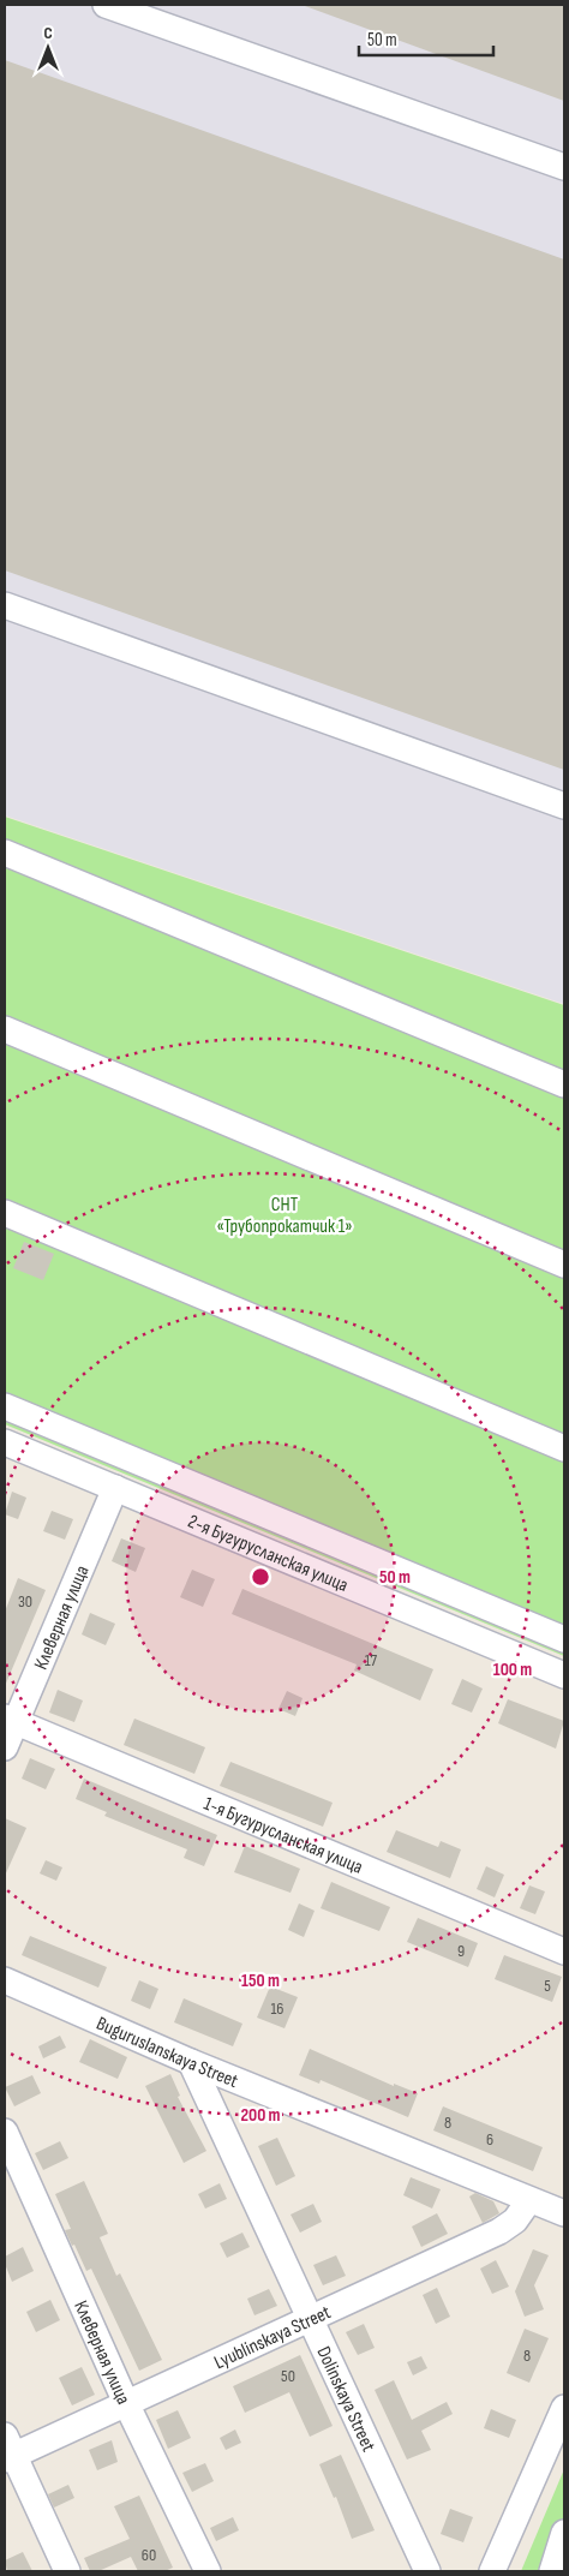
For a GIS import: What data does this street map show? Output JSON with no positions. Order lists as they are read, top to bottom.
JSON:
{
  "streets": {
    "street": [
      "2-я Бугурусланская улица",
      "Клеверная улица",
      "1-я Бугурусланская улица",
      "Buguruslanskaya Street",
      "Lyublinskaya Street",
      "Dolinskaya Street"
    ]
  },
  "crossings": [
    ["2-я Бугурусланская улица", "Клеверная улица"],
    ["Клеверная улица", "1-я Бугурусланская улица"],
    ["Клеверная улица", "Lyublinskaya Street"],
    ["Buguruslanskaya Street", "Lyublinskaya Street"],
    ["Buguruslanskaya Street", "Dolinskaya Street"],
    ["Lyublinskaya Street", "Dolinskaya Street"]
  ],
  "parks": ["СНТ «Трубопрокатчик 1»"],
  "house_numbers": [
    "30",
    "17",
    "9",
    "5",
    "16",
    "8",
    "6",
    "8",
    "50",
    "60"
  ],
  "scale_bar": "50 m",
  "north": "top",
  "rings": [
    "50 m",
    "100 m",
    "150 m",
    "200 m"
  ]
}
